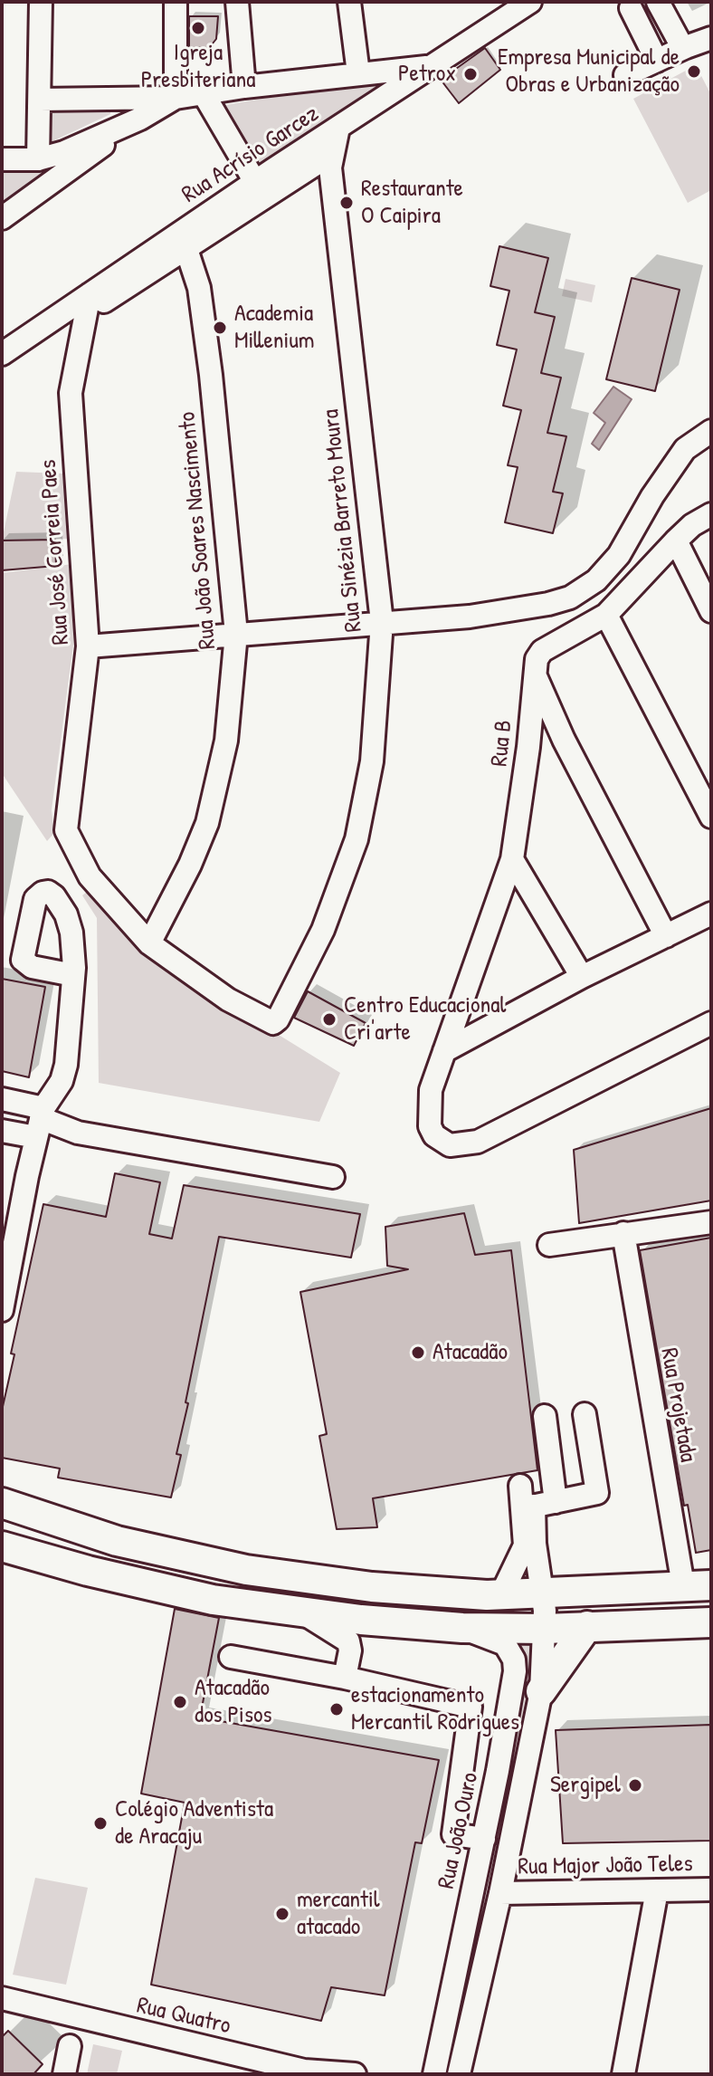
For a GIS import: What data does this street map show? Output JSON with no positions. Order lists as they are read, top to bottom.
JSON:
{
  "streets": {
    "street": [
      "Rua Acrísio Garcez",
      "Rua Sinézia Barreto Moura",
      "Rua João Soares Nascimento",
      "Rua José Correia Paes",
      "Rua B",
      "Rua Projetada",
      "Rua João Ouro",
      "Rua Major João Teles",
      "Rua Quatro"
    ]
  },
  "crossings": [
    ["Rua Acrísio Garcez", "Rua Sinézia Barreto Moura"],
    ["Rua Acrísio Garcez", "Rua João Soares Nascimento"],
    ["Rua Sinézia Barreto Moura", "Rua José Correia Paes"],
    ["Rua João Soares Nascimento", "Rua José Correia Paes"]
  ],
  "places": [
    "Igreja Presbiteriana",
    "Empresa Municipal de Obras e Urbanização",
    "Petrox",
    "Restaurante O Caipira",
    "Academia Millenium",
    "Centro Educacional Cri'arte",
    "Atacadão",
    "Atacadão dos Pisos",
    "estacionamento Mercantil Rodrigues",
    "Sergipel",
    "Colégio Adventista de Aracaju",
    "mercantil atacado"
  ]
}
